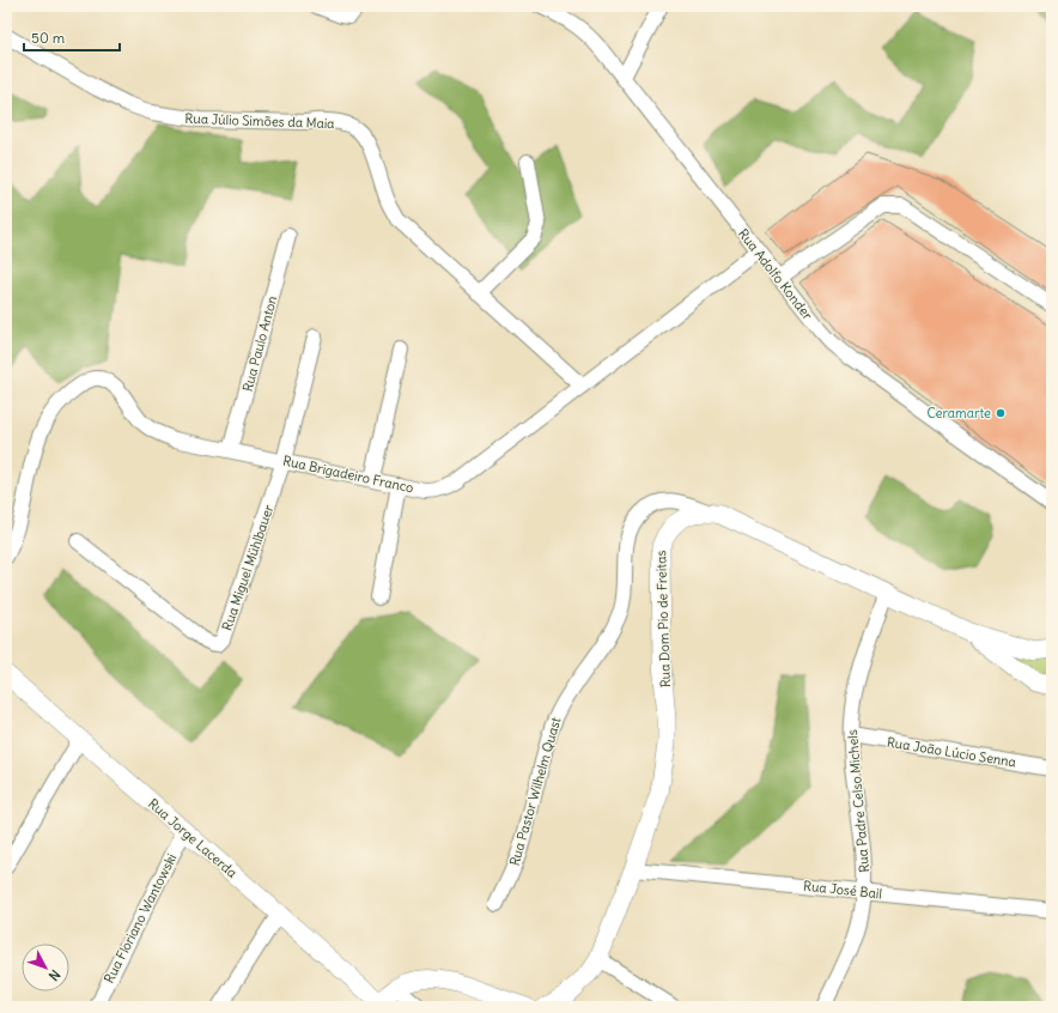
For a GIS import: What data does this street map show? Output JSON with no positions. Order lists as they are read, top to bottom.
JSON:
{
  "streets": {
    "main road": ["Rua Dom Pio de Freitas", "Rua Jorge Lacerda"],
    "street": [
      "Rua Júlio Simões da Maia",
      "Rua Adolfo Konder",
      "Rua Paulo Anton",
      "Rua Brigadeiro Franco",
      "Rua Miguel Mühlbauer",
      "Rua João Lúcio Senna",
      "Rua Pastor Wilhelm Quast",
      "Rua Padre Celso Michels",
      "Rua José Bail",
      "Rua Floriano Wantowski"
    ]
  },
  "crossings": [
    ["Rua Júlio Simões da Maia", "Rua Brigadeiro Franco"],
    ["Rua Adolfo Konder", "Rua Brigadeiro Franco"],
    ["Rua Paulo Anton", "Rua Brigadeiro Franco"],
    ["Rua Brigadeiro Franco", "Rua Miguel Mühlbauer"],
    ["Rua Dom Pio de Freitas", "Rua Pastor Wilhelm Quast"],
    ["Rua Dom Pio de Freitas", "Rua José Bail"],
    ["Rua João Lúcio Senna", "Rua Padre Celso Michels"],
    ["Rua Padre Celso Michels", "Rua José Bail"],
    ["Rua Jorge Lacerda", "Rua Floriano Wantowski"]
  ],
  "places": ["Ceramarte"],
  "scale_bar": "50 m",
  "north": "bottom right"
}
